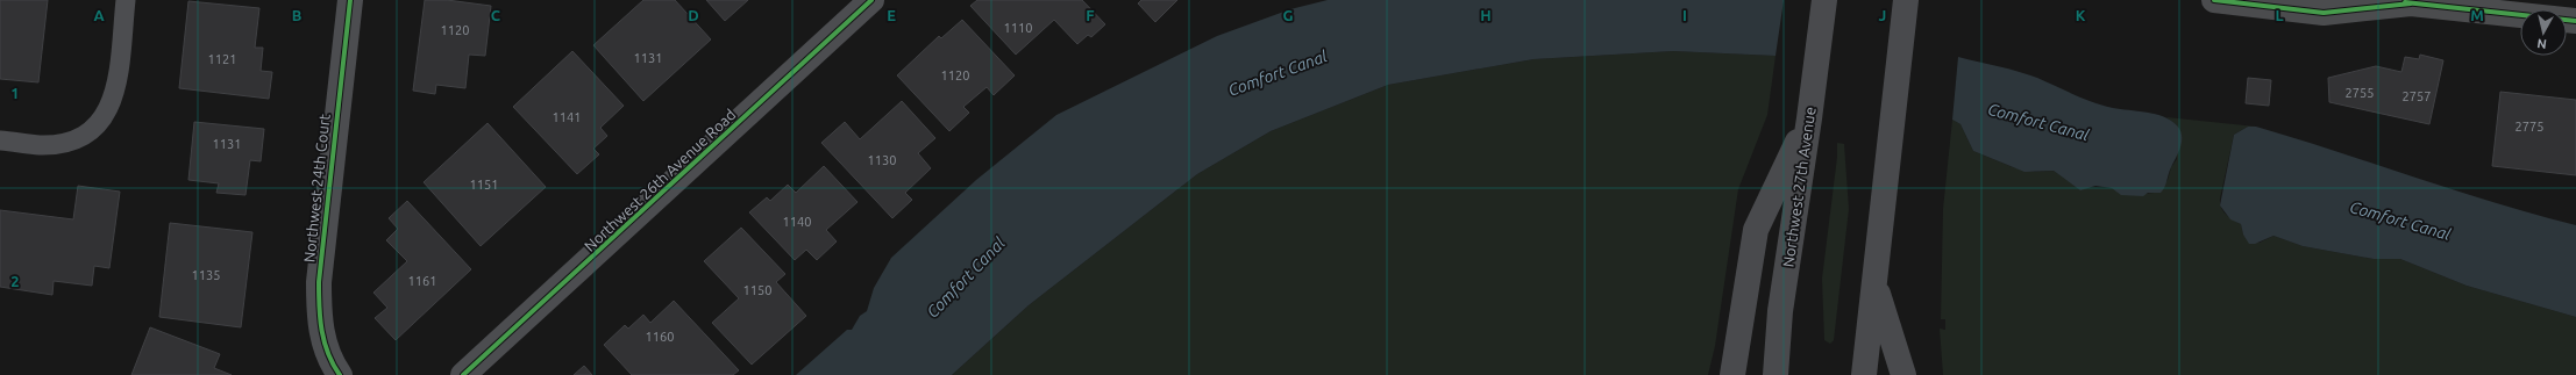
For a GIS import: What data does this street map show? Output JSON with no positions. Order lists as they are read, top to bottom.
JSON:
{
  "streets": {
    "highway": ["Northwest 27th Avenue"],
    "street": ["Northwest 26th Avenue Road", "Northwest 24th Court"]
  },
  "water": ["Comfort Canal"],
  "house_numbers": [
    "1110",
    "1120",
    "1131",
    "1121",
    "1120",
    "2755",
    "2757",
    "1141",
    "2775",
    "1131",
    "1130",
    "1151",
    "1140",
    "1135",
    "1161",
    "1150",
    "1160"
  ],
  "north": "bottom",
  "grid": {
    "columns": [
      "A",
      "B",
      "C",
      "D",
      "E",
      "F",
      "G",
      "H",
      "I",
      "J",
      "K",
      "L",
      "M"
    ],
    "rows": ["1", "2"]
  }
}
